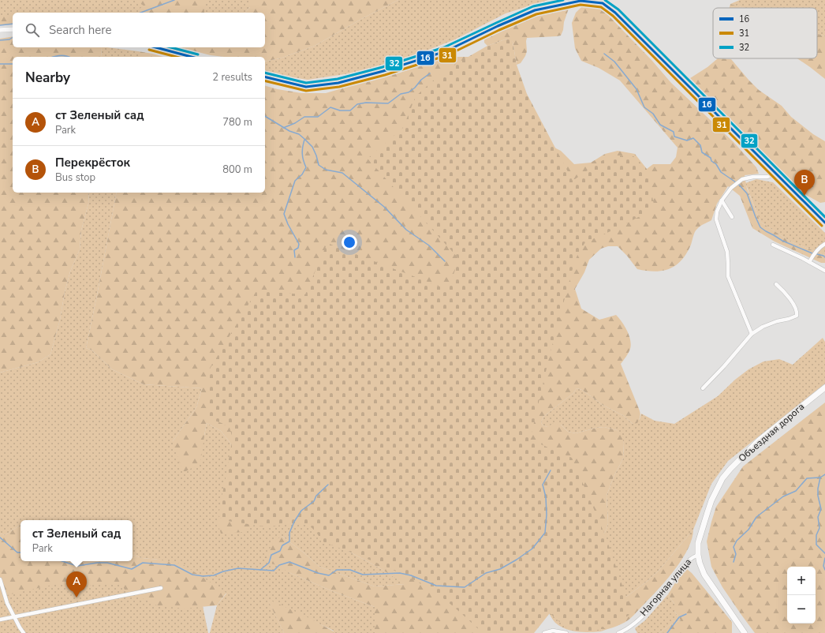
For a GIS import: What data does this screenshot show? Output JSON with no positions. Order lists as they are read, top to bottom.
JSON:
{
  "streets": {
    "main road": ["Объездная дорога"],
    "street": ["Нагорная улица"]
  },
  "crossings": [
    ["Объездная дорога", "Нагорная улица"]
  ],
  "lines": ["transit line 32", "transit line 16", "transit line 31"],
  "legend": ["16", "31", "32"],
  "page": {
    "search": "Search here",
    "heading": ["Nearby", "2 results"],
    "list": [
      {
        "mark": "A",
        "name": "ст Зеленый сад",
        "note": "Park",
        "value": "780 m"
      },
      {
        "mark": "B",
        "name": "Перекрёсток",
        "note": "Bus stop",
        "value": "800 m"
      }
    ],
    "pins": ["B", "A"],
    "popup": ["ст Зеленый сад", "Park"],
    "map_buttons": ["+", "−"]
  }
}
